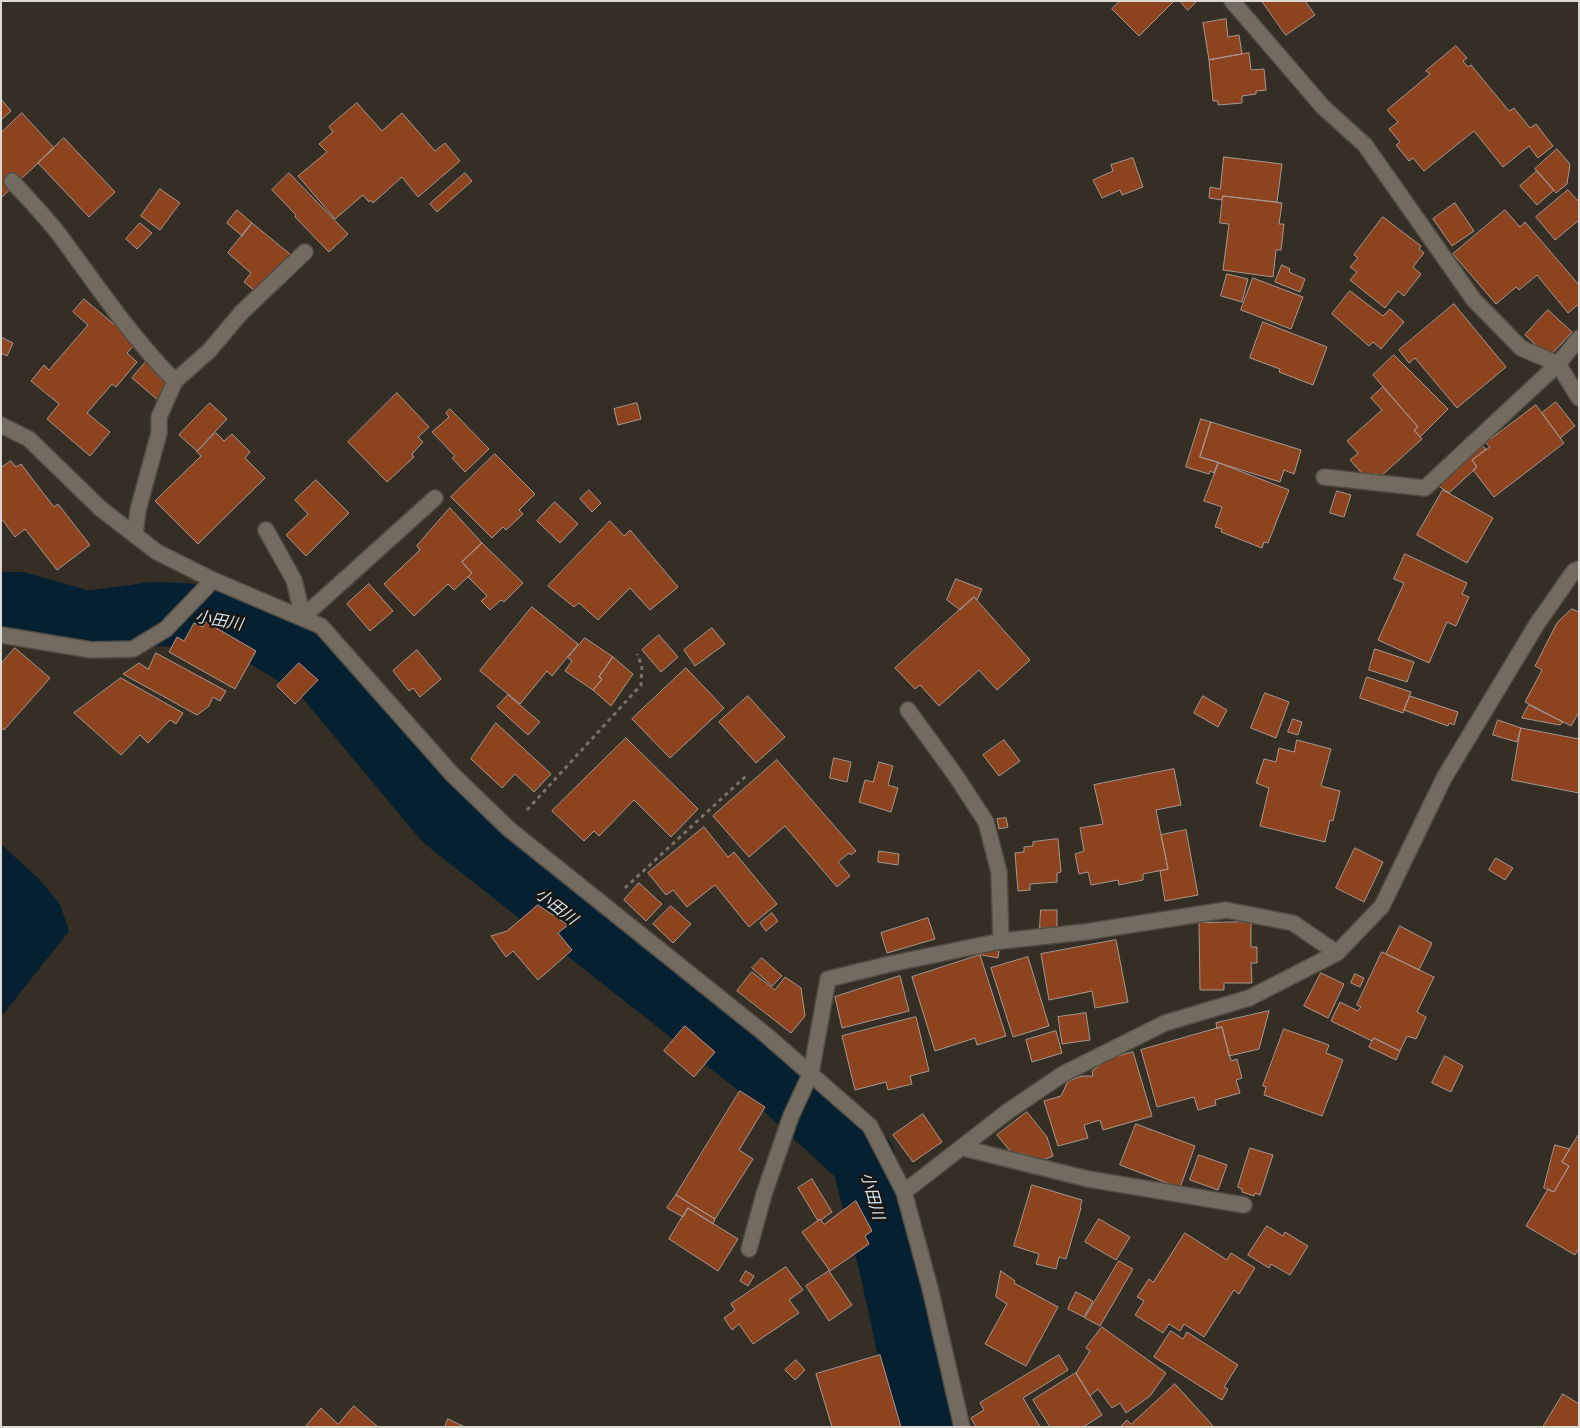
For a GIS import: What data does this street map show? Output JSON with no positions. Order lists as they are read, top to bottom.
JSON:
{
  "water": ["小田川"]
}
